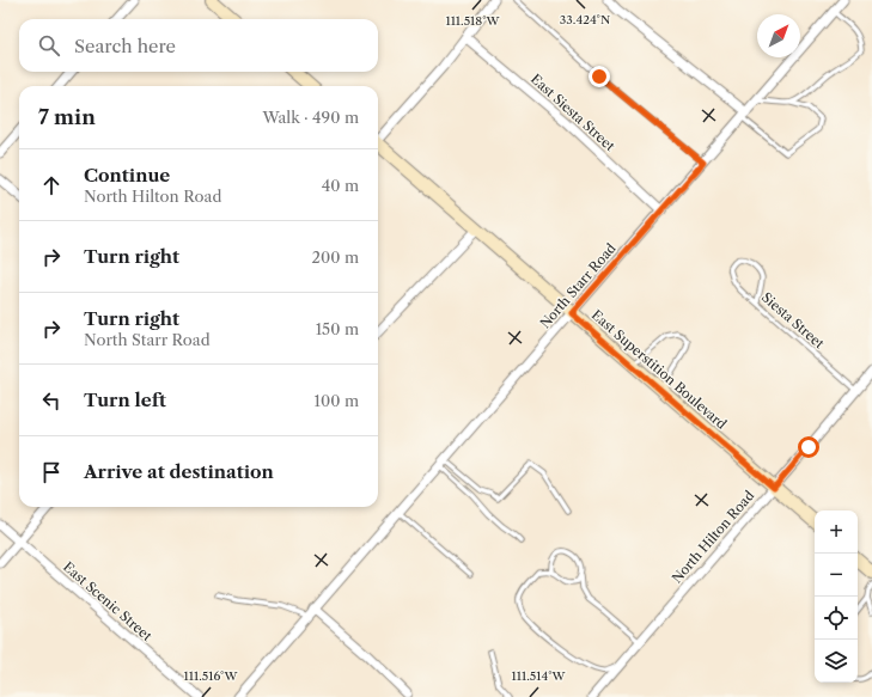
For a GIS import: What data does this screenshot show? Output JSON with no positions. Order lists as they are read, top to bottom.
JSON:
{
  "streets": {
    "main road": ["East Superstition Boulevard"],
    "street": [
      "East Siesta Street",
      "North Starr Road",
      "North Hilton Road",
      "East Scenic Street"
    ],
    "lane": ["Siesta Street"]
  },
  "crossings": [
    ["East Siesta Street", "North Starr Road"],
    ["North Starr Road", "East Superstition Boulevard"],
    ["Siesta Street", "North Hilton Road"],
    ["East Superstition Boulevard", "North Hilton Road"]
  ],
  "north": "top right",
  "page": {
    "search": "Search here",
    "heading": ["7 min", "Walk · 490 m"],
    "list": [
      ["Continue", "North Hilton Road", "40 m"],
      ["Turn right", "200 m"],
      ["Turn right", "North Starr Road", "150 m"],
      ["Turn left", "100 m"],
      "Arrive at destination"
    ],
    "map_buttons": ["+", "−"]
  },
  "coordinates": [
    "33.424°N",
    "111.518°W",
    "111.516°W",
    "111.514°W"
  ]
}
